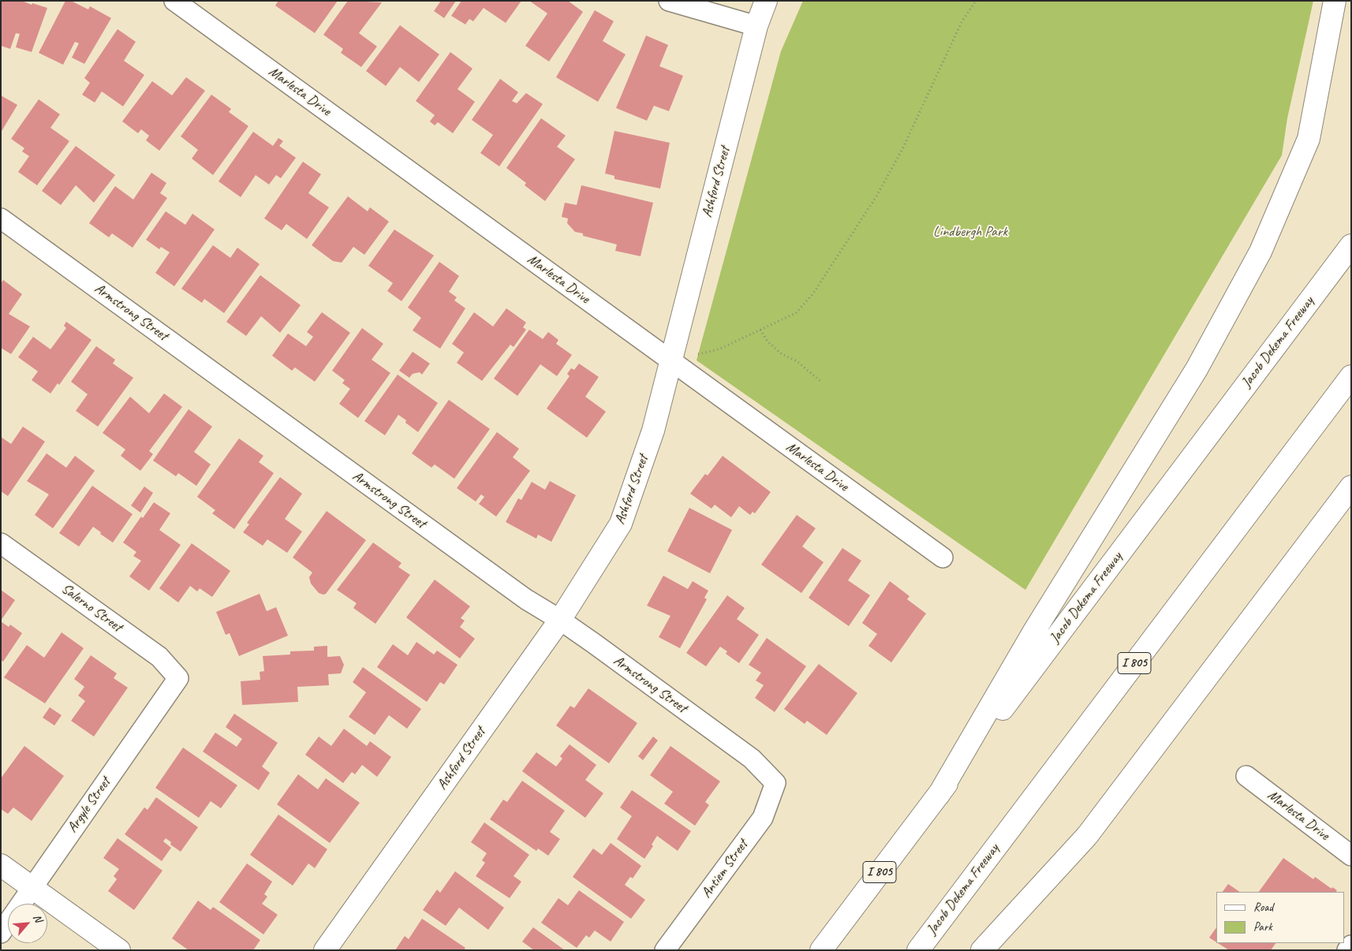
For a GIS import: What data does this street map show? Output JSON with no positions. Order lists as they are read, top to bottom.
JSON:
{
  "streets": {
    "main road": ["Ashford Street", "Jacob Dekema Freeway", "I 805"],
    "street": [
      "Marlesta Drive",
      "Armstrong Street",
      "Salerno Street",
      "Argyle Street",
      "Antiem Street"
    ]
  },
  "crossings": [
    ["Marlesta Drive", "Ashford Street"],
    ["Ashford Street", "Armstrong Street"],
    ["Armstrong Street", "Antiem Street"],
    ["Salerno Street", "Argyle Street"]
  ],
  "parks": ["Lindbergh Park"],
  "legend": ["Road", "Park"],
  "north": "top right"
}
